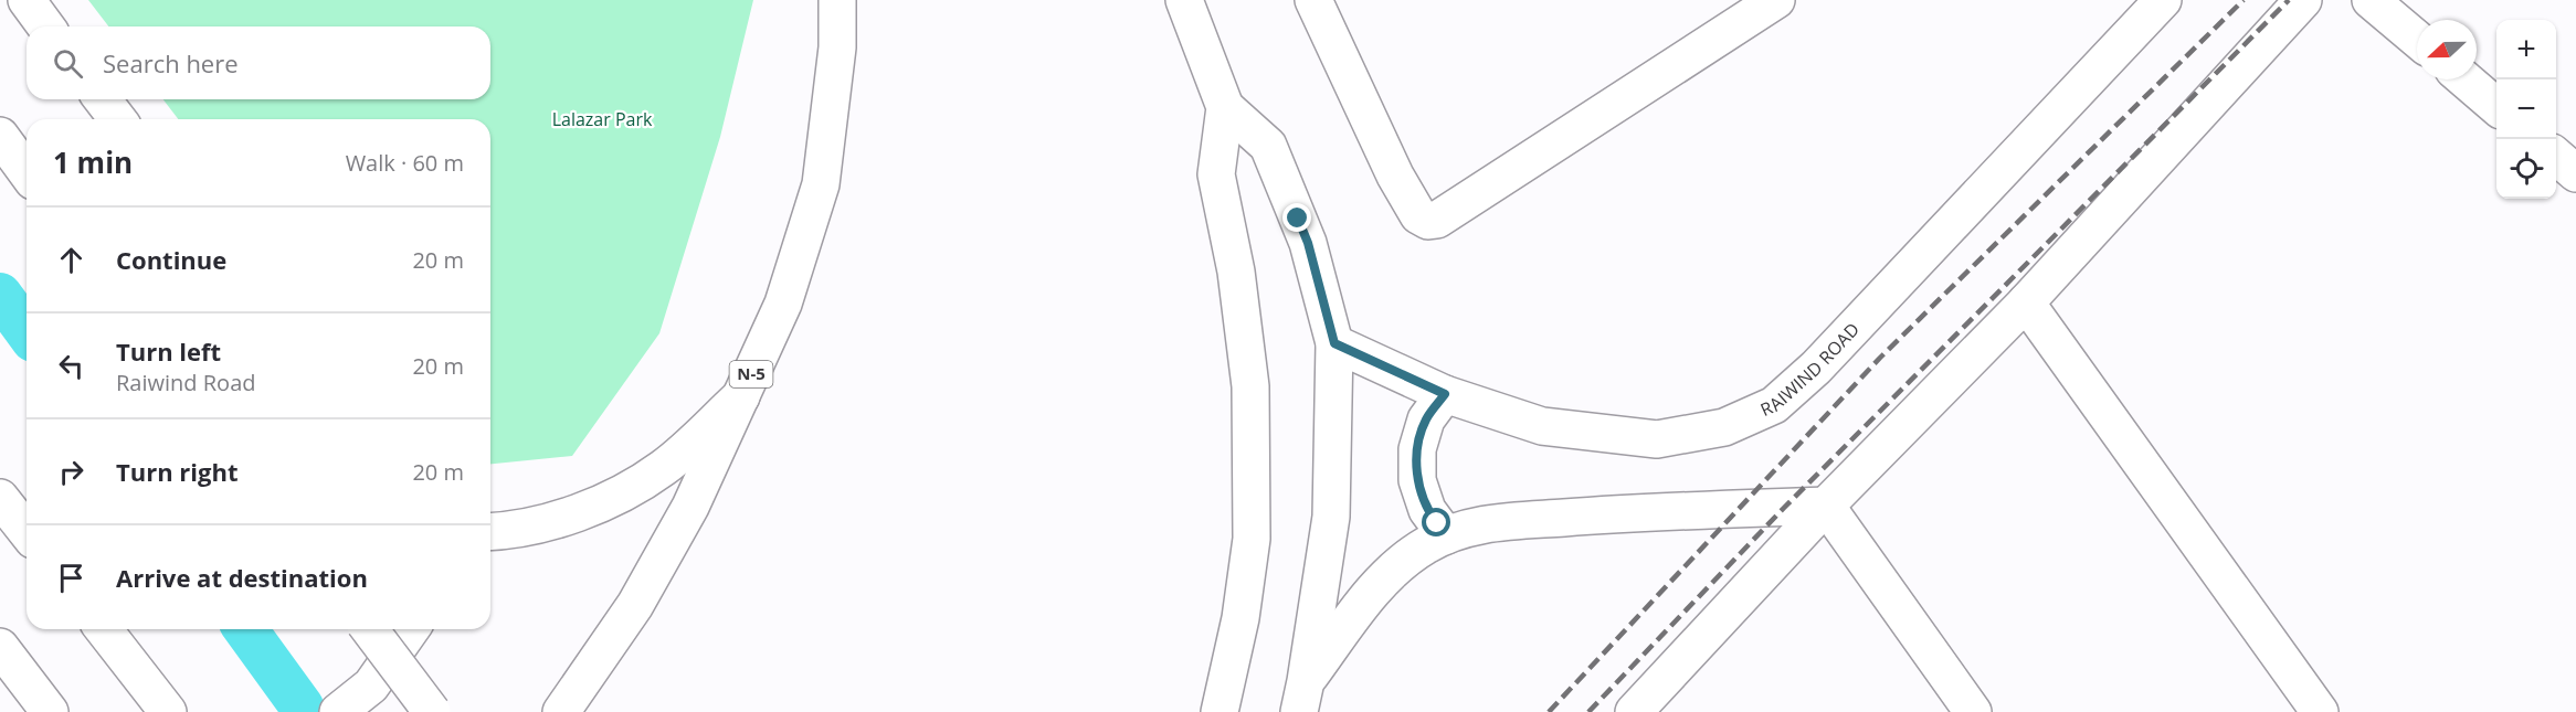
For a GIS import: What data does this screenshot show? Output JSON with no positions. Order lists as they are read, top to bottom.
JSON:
{
  "streets": {
    "main road": ["RAIWIND ROAD", "N-5"]
  },
  "parks": ["Lalazar Park"],
  "north": "left",
  "page": {
    "map_buttons": ["+", "−"],
    "search": "Search here",
    "heading": ["1 min", "Walk · 60 m"],
    "list": [
      ["Continue", "20 m"],
      ["Turn left", "Raiwind Road", "20 m"],
      ["Turn right", "20 m"],
      "Arrive at destination"
    ]
  }
}
